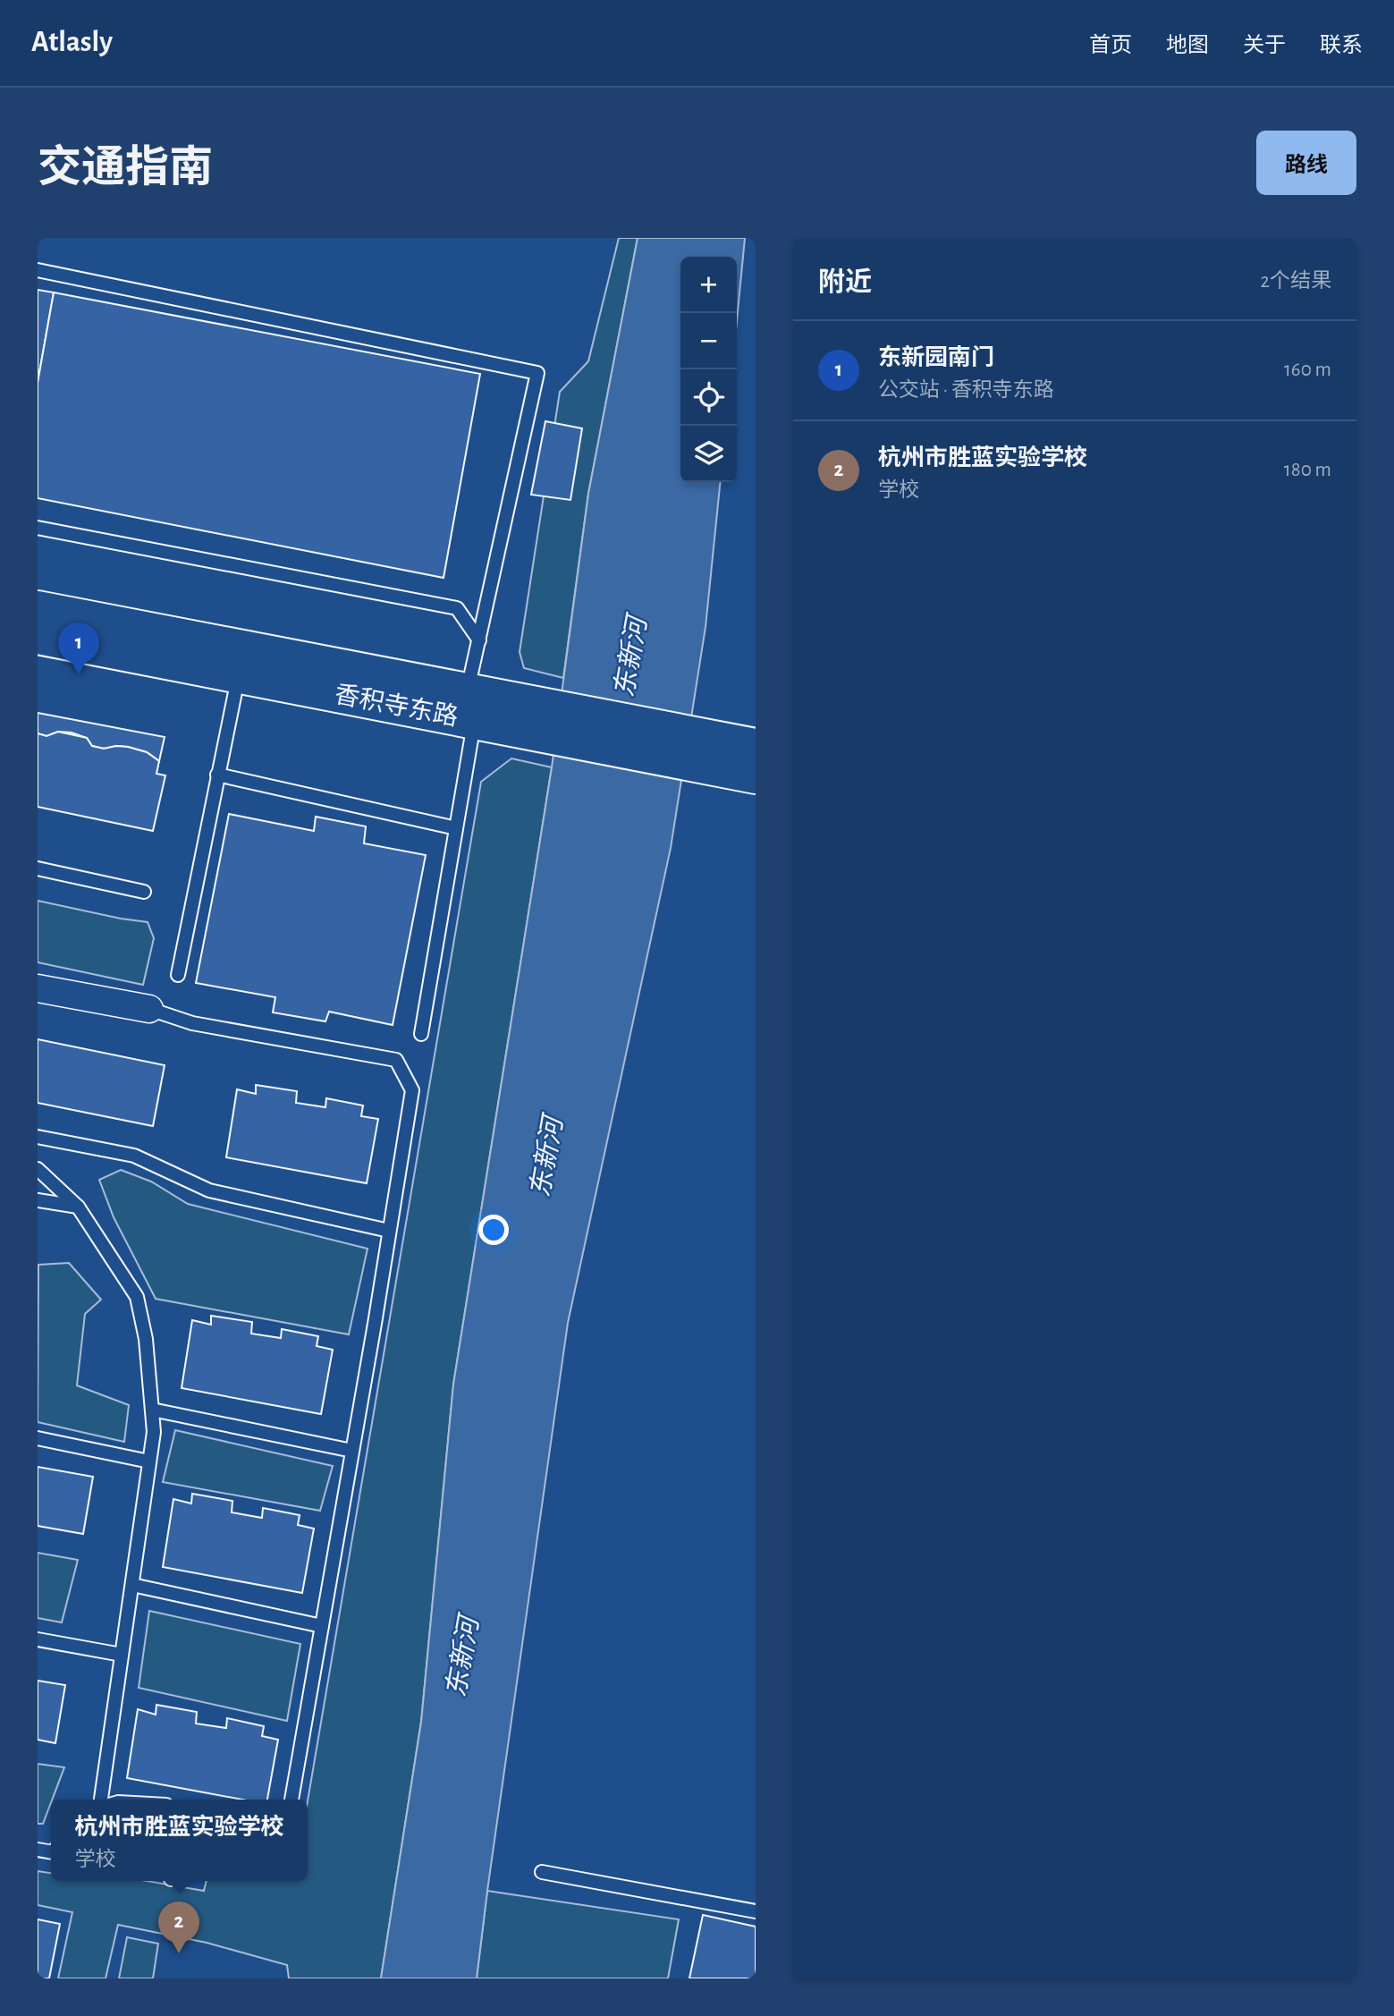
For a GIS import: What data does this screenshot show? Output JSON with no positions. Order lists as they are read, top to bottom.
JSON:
{
  "streets": {
    "main road": ["香积寺东路"]
  },
  "water": ["东新河"],
  "page": {
    "header": "Atlasly",
    "nav": [
      "首页",
      "地图",
      "关于",
      "联系"
    ],
    "title": "交通指南",
    "buttons": "路线",
    "heading": ["附近", "2个结果"],
    "map_buttons": ["+", "−"],
    "list": [
      {
        "mark": "1",
        "name": "东新园南门",
        "note": "公交站 · 香积寺东路",
        "value": "160 m"
      },
      {
        "mark": "2",
        "name": "杭州市胜蓝实验学校",
        "note": "学校",
        "value": "180 m"
      }
    ],
    "pins": ["1", "2"],
    "popup": ["杭州市胜蓝实验学校", "学校"]
  }
}
